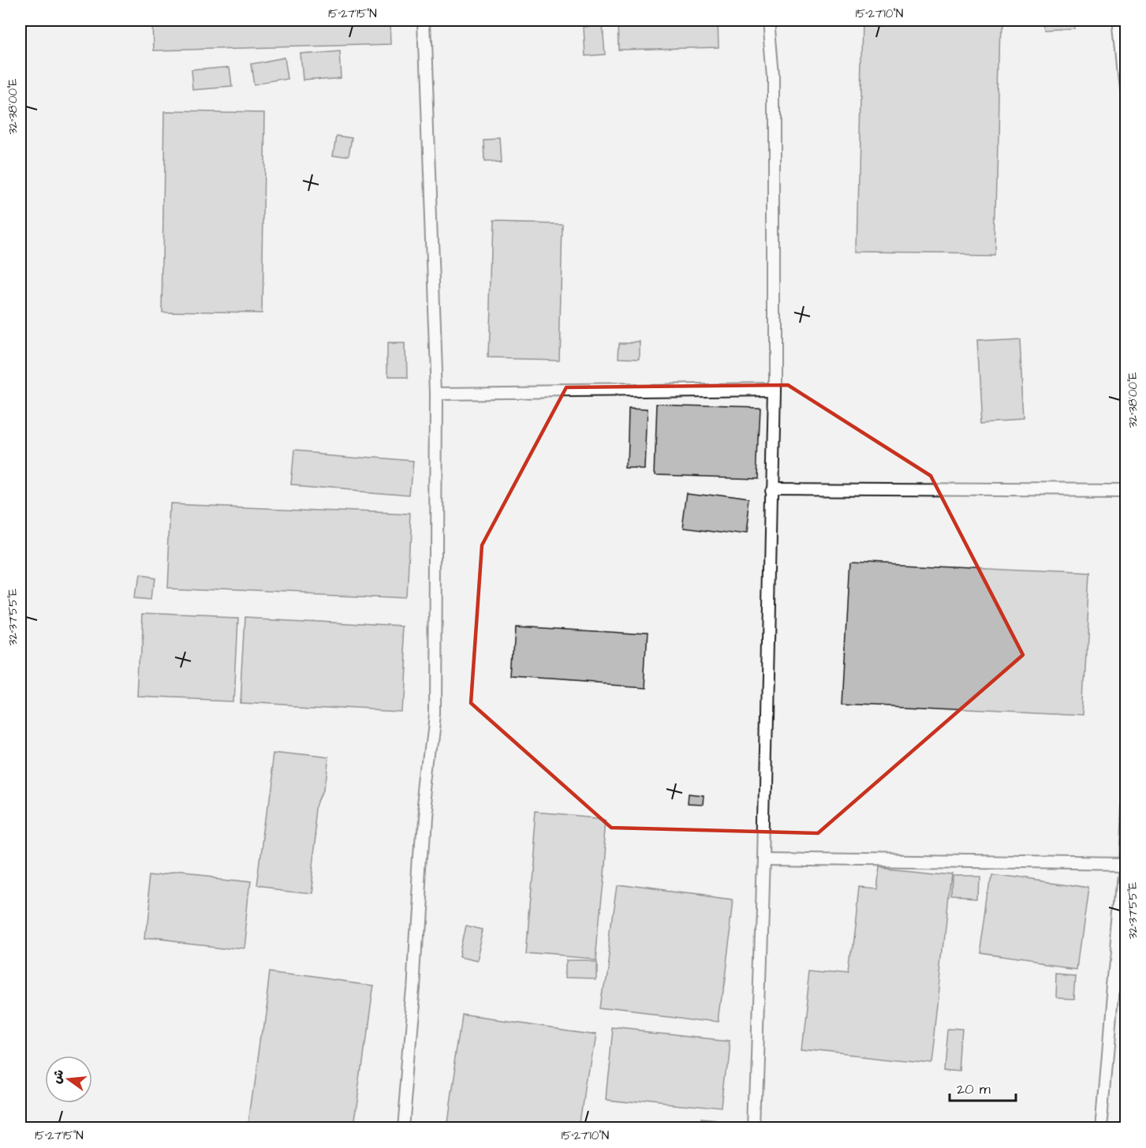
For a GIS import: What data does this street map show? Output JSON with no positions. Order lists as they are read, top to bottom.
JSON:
{
  "scale_bar": "20 m",
  "north": "left",
  "coordinates": [
    "15°27'15\"N",
    "15°27'10\"N",
    "32°38'00\"E",
    "32°37'55\"E"
  ]
}
